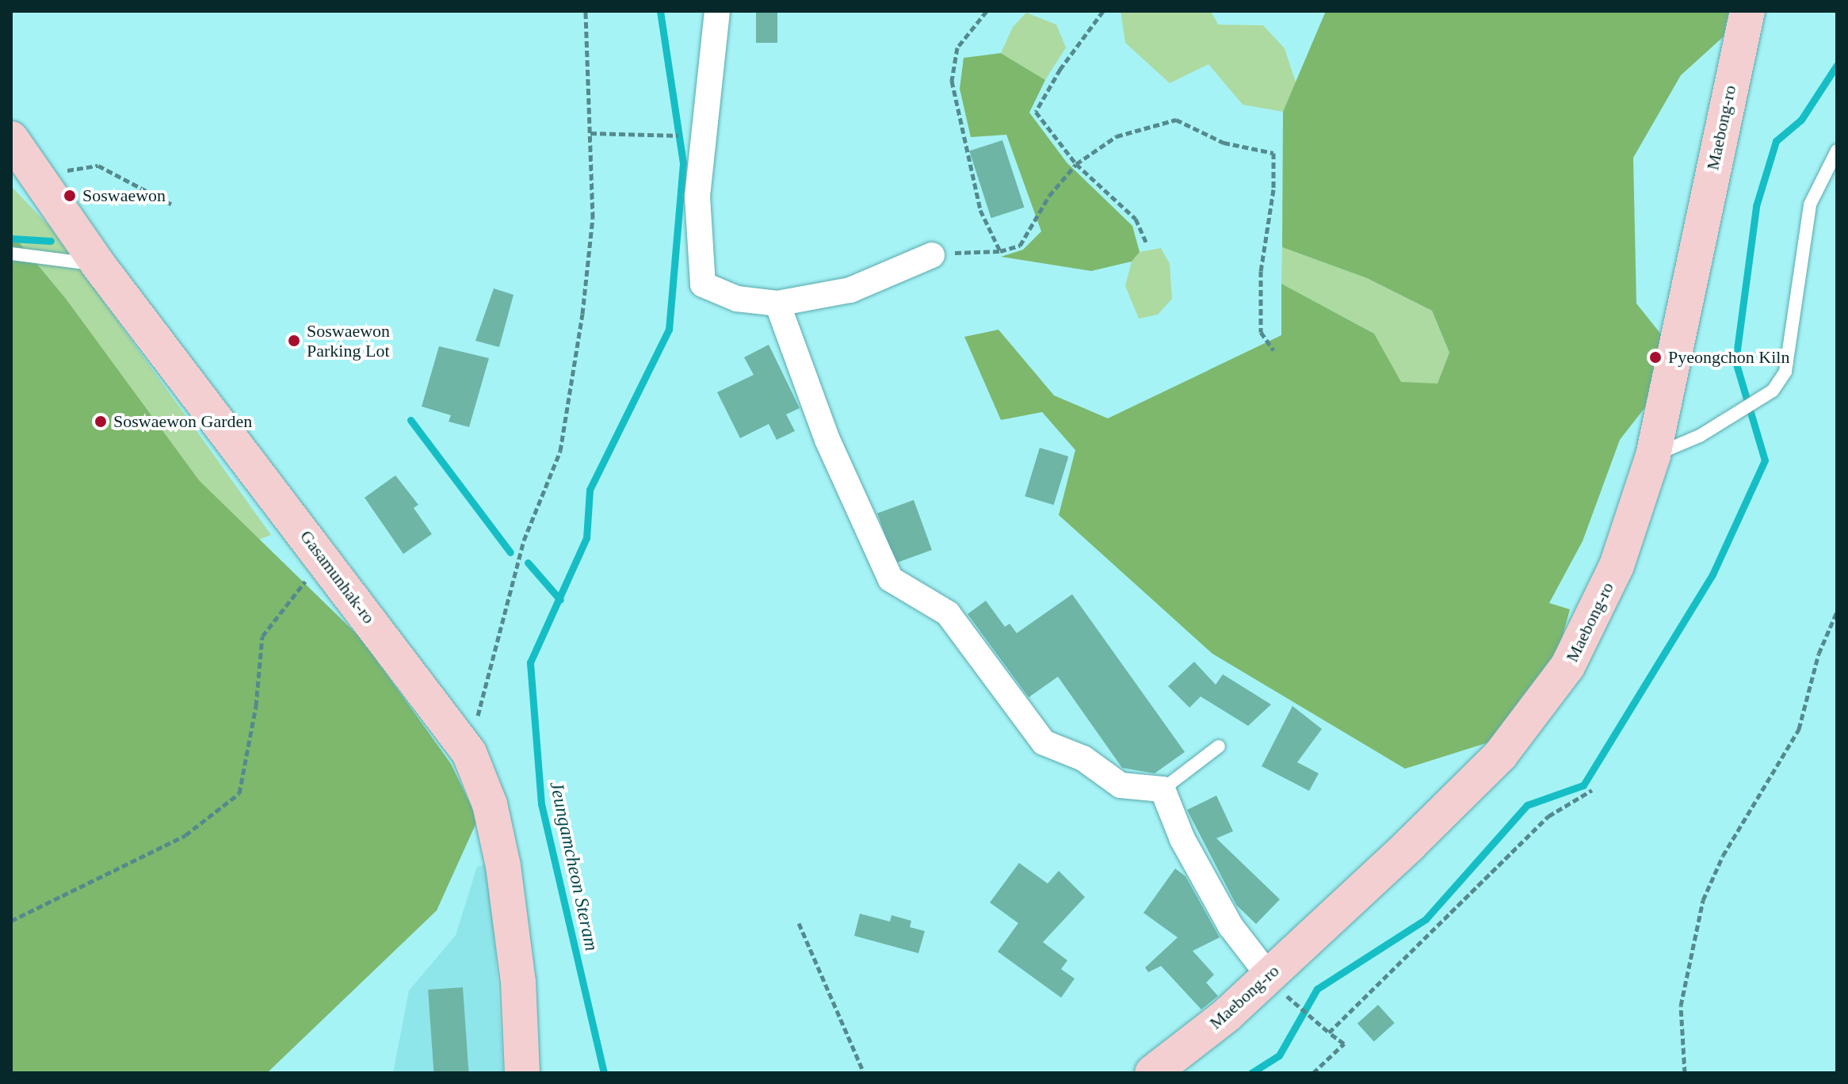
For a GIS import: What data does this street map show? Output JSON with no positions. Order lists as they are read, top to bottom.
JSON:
{
  "streets": {
    "street": ["Maebong-ro", "Gasamunhak-ro"]
  },
  "water": ["Jeungamcheon Steram"],
  "places": [
    "Soswaewon",
    "Soswaewon Parking Lot",
    "Pyeongchon Kiln",
    "Soswaewon Garden"
  ]
}
